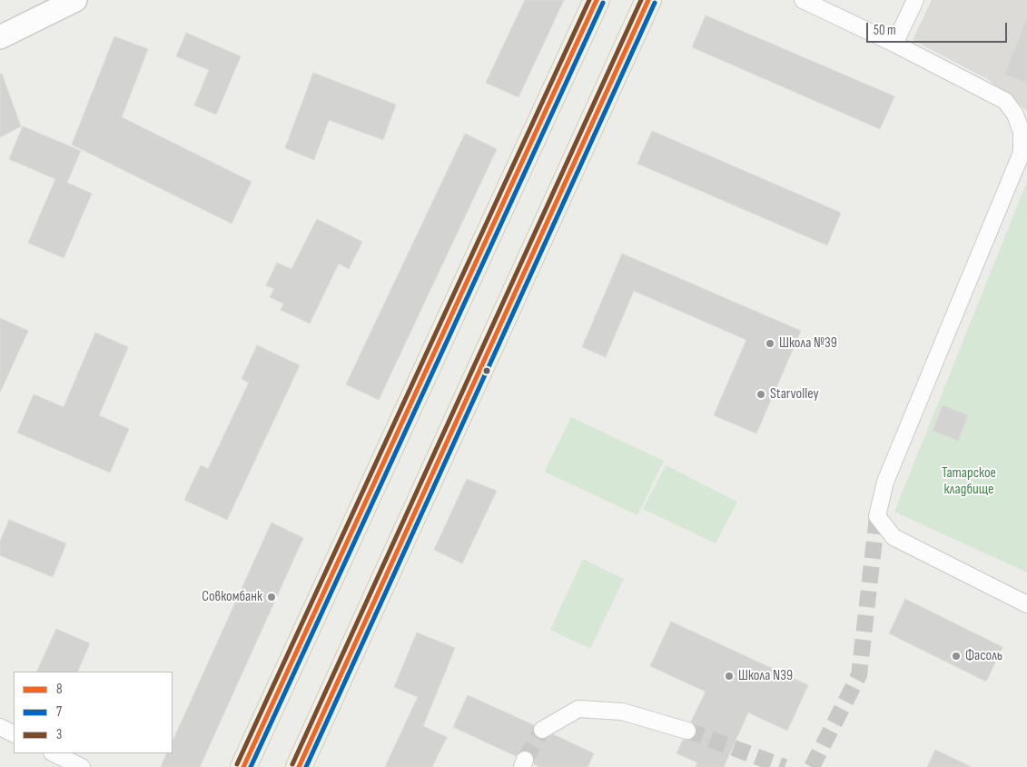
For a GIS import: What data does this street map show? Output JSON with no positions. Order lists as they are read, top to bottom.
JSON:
{
  "parks": ["Татарское кладбище"],
  "places": [
    "Школа №39",
    "Starvolley",
    "Совкомбанк",
    "Фасоль",
    "Школа N39"
  ],
  "lines": ["transit line 8", "transit line 3", "transit line 7"],
  "legend": ["8", "7", "3"],
  "scale_bar": "50 m"
}
